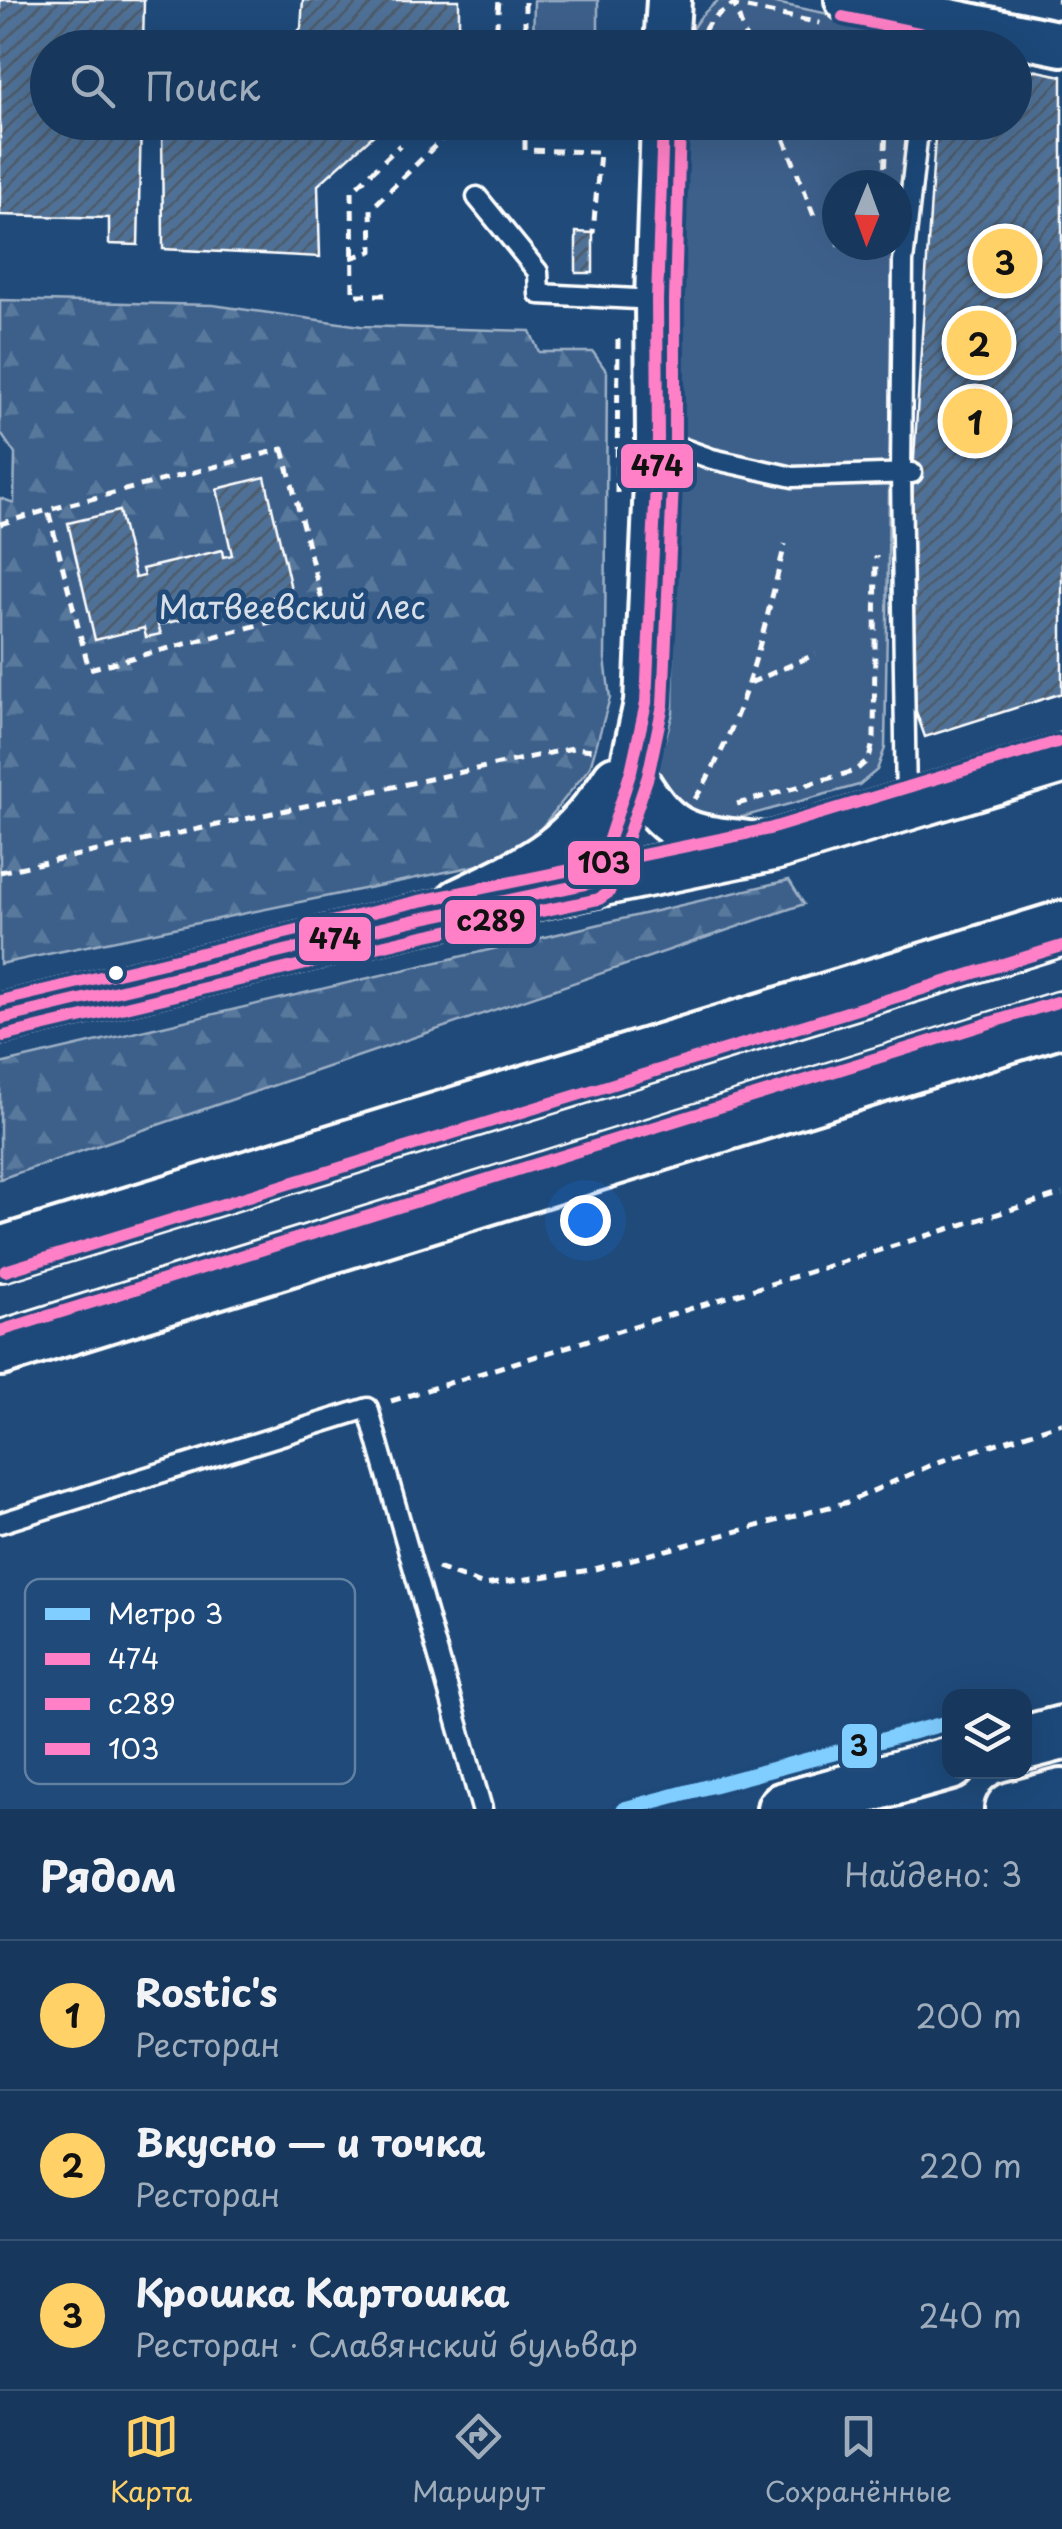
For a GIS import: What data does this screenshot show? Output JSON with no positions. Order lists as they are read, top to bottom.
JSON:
{
  "parks": ["Матвеевский лес"],
  "lines": [
    "transit line с289",
    "transit line 474",
    "transit line 103",
    "metro line 3"
  ],
  "legend": [
    "Метро 3",
    "474",
    "с289",
    "103"
  ],
  "north": "bottom",
  "page": {
    "search": "Поиск",
    "pins": ["3", "2", "1"],
    "heading": ["Рядом", "Найдено: 3"],
    "list": [
      {
        "mark": "1",
        "name": "Rostic's",
        "note": "Ресторан",
        "value": "200 m"
      },
      {
        "mark": "2",
        "name": "Вкусно — и точка",
        "note": "Ресторан",
        "value": "220 m"
      },
      {
        "mark": "3",
        "name": "Крошка Картошка",
        "note": "Ресторан · Славянский бульвар",
        "value": "240 m"
      }
    ],
    "nav": ["Карта", "Маршрут", "Сохранённые"]
  }
}
